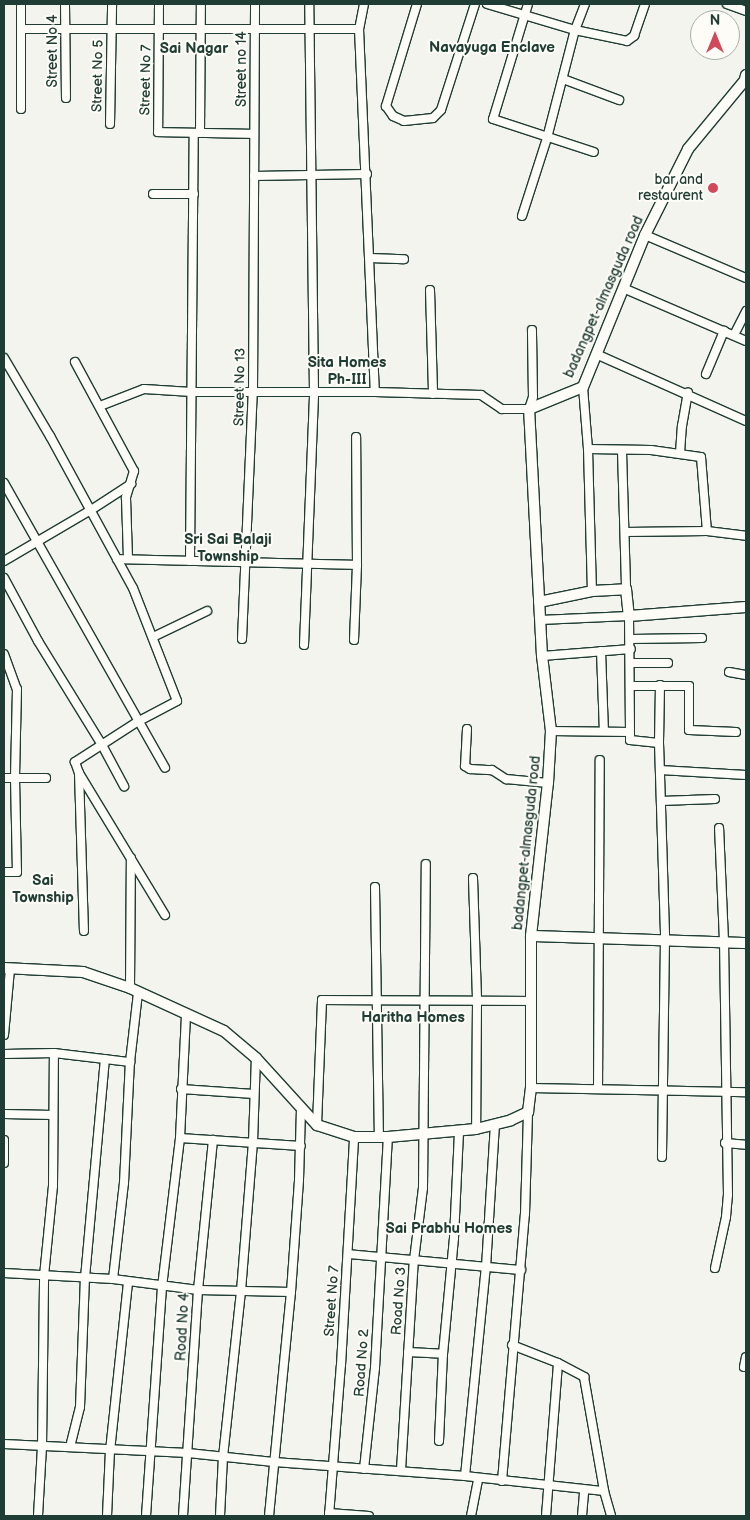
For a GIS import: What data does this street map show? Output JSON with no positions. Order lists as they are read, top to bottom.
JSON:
{
  "streets": {
    "street": [
      "Street No 4",
      "Street no 14",
      "Street No 5",
      "Street No 7",
      "badangpet-almasguda road",
      "Street No 13",
      "Road No 3",
      "Road No 4",
      "Road No 2"
    ]
  },
  "crossings": [
    ["Street no 14", "Street No 13"]
  ],
  "districts": [
    "Navayuga Enclave",
    "Sai Nagar",
    "Sita Homes Ph-III",
    "Sri Sai Balaji Township",
    "Sai Township",
    "Haritha Homes",
    "Sai Prabhu Homes"
  ],
  "places": ["bar and restaurent"],
  "north": "top"
}
